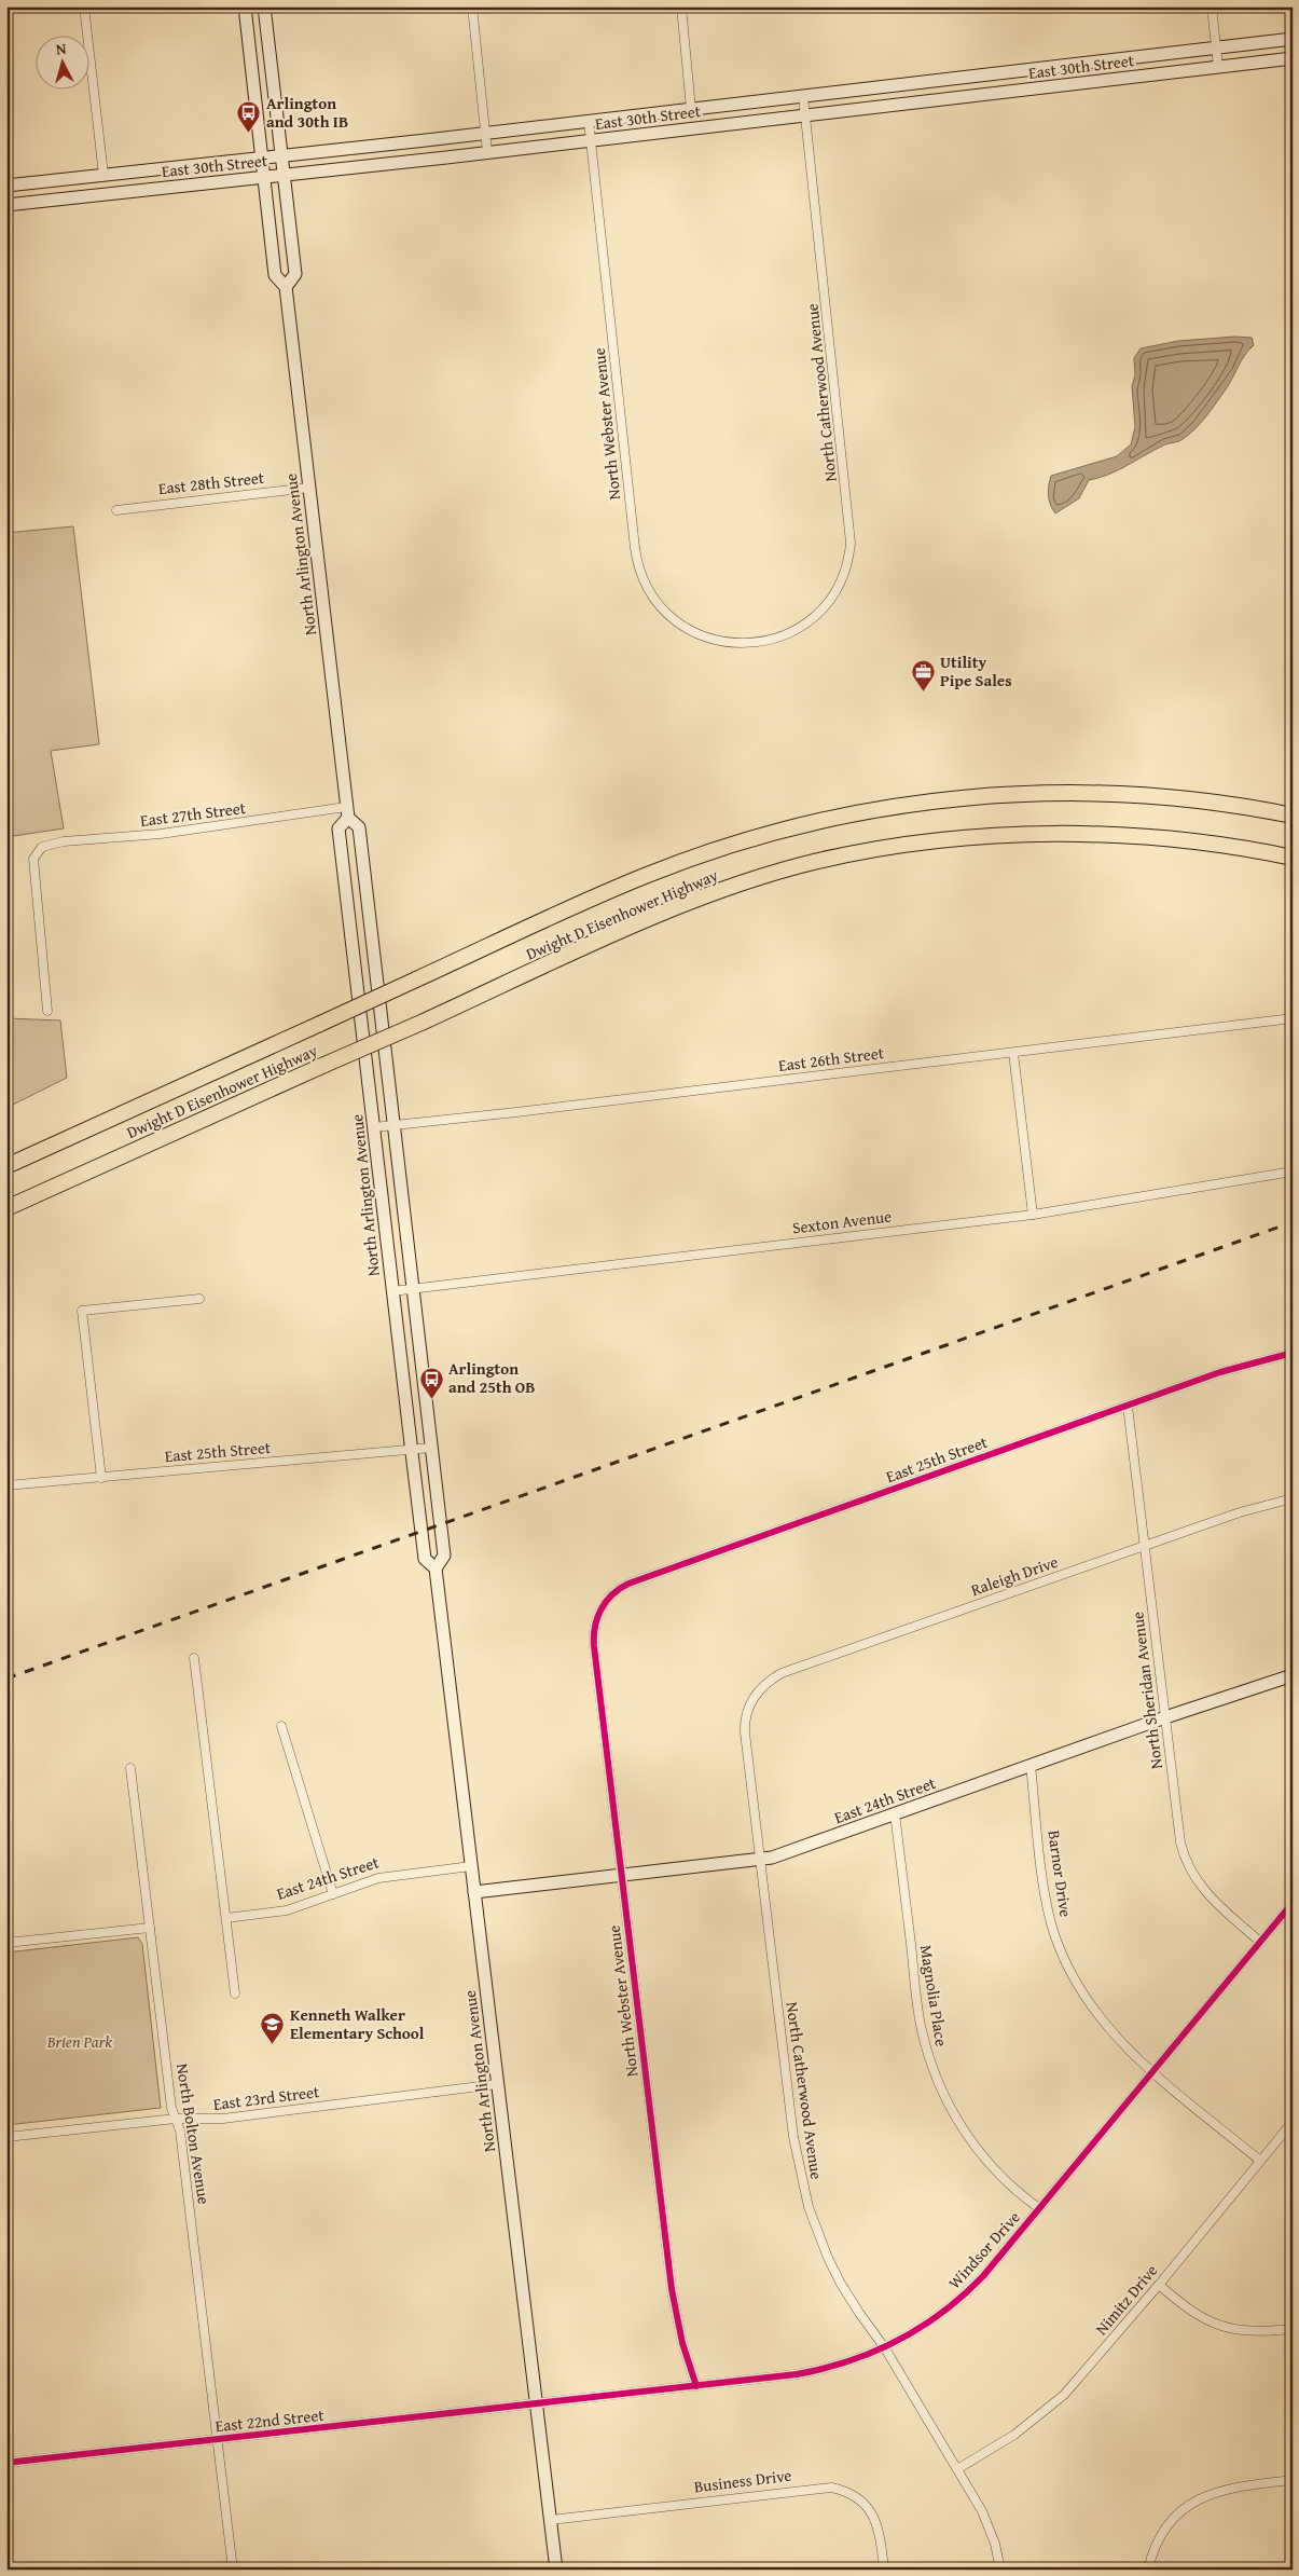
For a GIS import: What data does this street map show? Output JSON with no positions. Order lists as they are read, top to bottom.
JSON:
{
  "streets": {
    "highway": ["Dwight D Eisenhower Highway"],
    "main road": ["East 30th Street", "North Arlington Avenue", "East 24th Street"],
    "street": [
      "North Catherwood Avenue",
      "North Webster Avenue",
      "East 28th Street",
      "East 27th Street",
      "East 26th Street",
      "Sexton Avenue",
      "East 25th Street",
      "Raleigh Drive",
      "North Sheridan Avenue",
      "Barnor Drive",
      "Magnolia Place",
      "East 23rd Street",
      "North Bolton Avenue",
      "Windsor Drive",
      "Nimitz Drive",
      "East 22nd Street",
      "Business Drive"
    ]
  },
  "crossings": [
    ["East 30th Street", "North Catherwood Avenue"],
    ["East 30th Street", "North Webster Avenue"],
    ["East 30th Street", "North Arlington Avenue"],
    ["North Catherwood Avenue", "North Webster Avenue"],
    ["North Catherwood Avenue", "Raleigh Drive"],
    ["North Catherwood Avenue", "East 24th Street"],
    ["North Catherwood Avenue", "Windsor Drive"],
    ["North Catherwood Avenue", "Nimitz Drive"],
    ["North Webster Avenue", "East 25th Street"],
    ["North Webster Avenue", "East 24th Street"],
    ["North Webster Avenue", "Windsor Drive"],
    ["East 28th Street", "North Arlington Avenue"],
    ["North Arlington Avenue", "East 27th Street"],
    ["North Arlington Avenue", "East 26th Street"],
    ["North Arlington Avenue", "Sexton Avenue"],
    ["North Arlington Avenue", "East 25th Street"],
    ["North Arlington Avenue", "East 24th Street"],
    ["North Arlington Avenue", "East 23rd Street"],
    ["North Arlington Avenue", "Windsor Drive"],
    ["North Arlington Avenue", "East 22nd Street"],
    ["North Arlington Avenue", "Business Drive"],
    ["East 25th Street", "North Sheridan Avenue"],
    ["Raleigh Drive", "North Sheridan Avenue"],
    ["North Sheridan Avenue", "East 24th Street"],
    ["North Sheridan Avenue", "Windsor Drive"],
    ["East 24th Street", "Barnor Drive"],
    ["East 24th Street", "Magnolia Place"],
    ["Barnor Drive", "Windsor Drive"],
    ["Barnor Drive", "Nimitz Drive"],
    ["Magnolia Place", "Windsor Drive"],
    ["East 23rd Street", "North Bolton Avenue"],
    ["North Bolton Avenue", "East 22nd Street"],
    ["Windsor Drive", "East 22nd Street"]
  ],
  "parks": ["Brien Park"],
  "places": {
    "bus stop": ["Arlington and 30th IB", "Arlington and 25th OB"],
    "office": ["Utility Pipe Sales"],
    "school or university": ["Kenneth Walker Elementary School"]
  },
  "north": "top"
}
